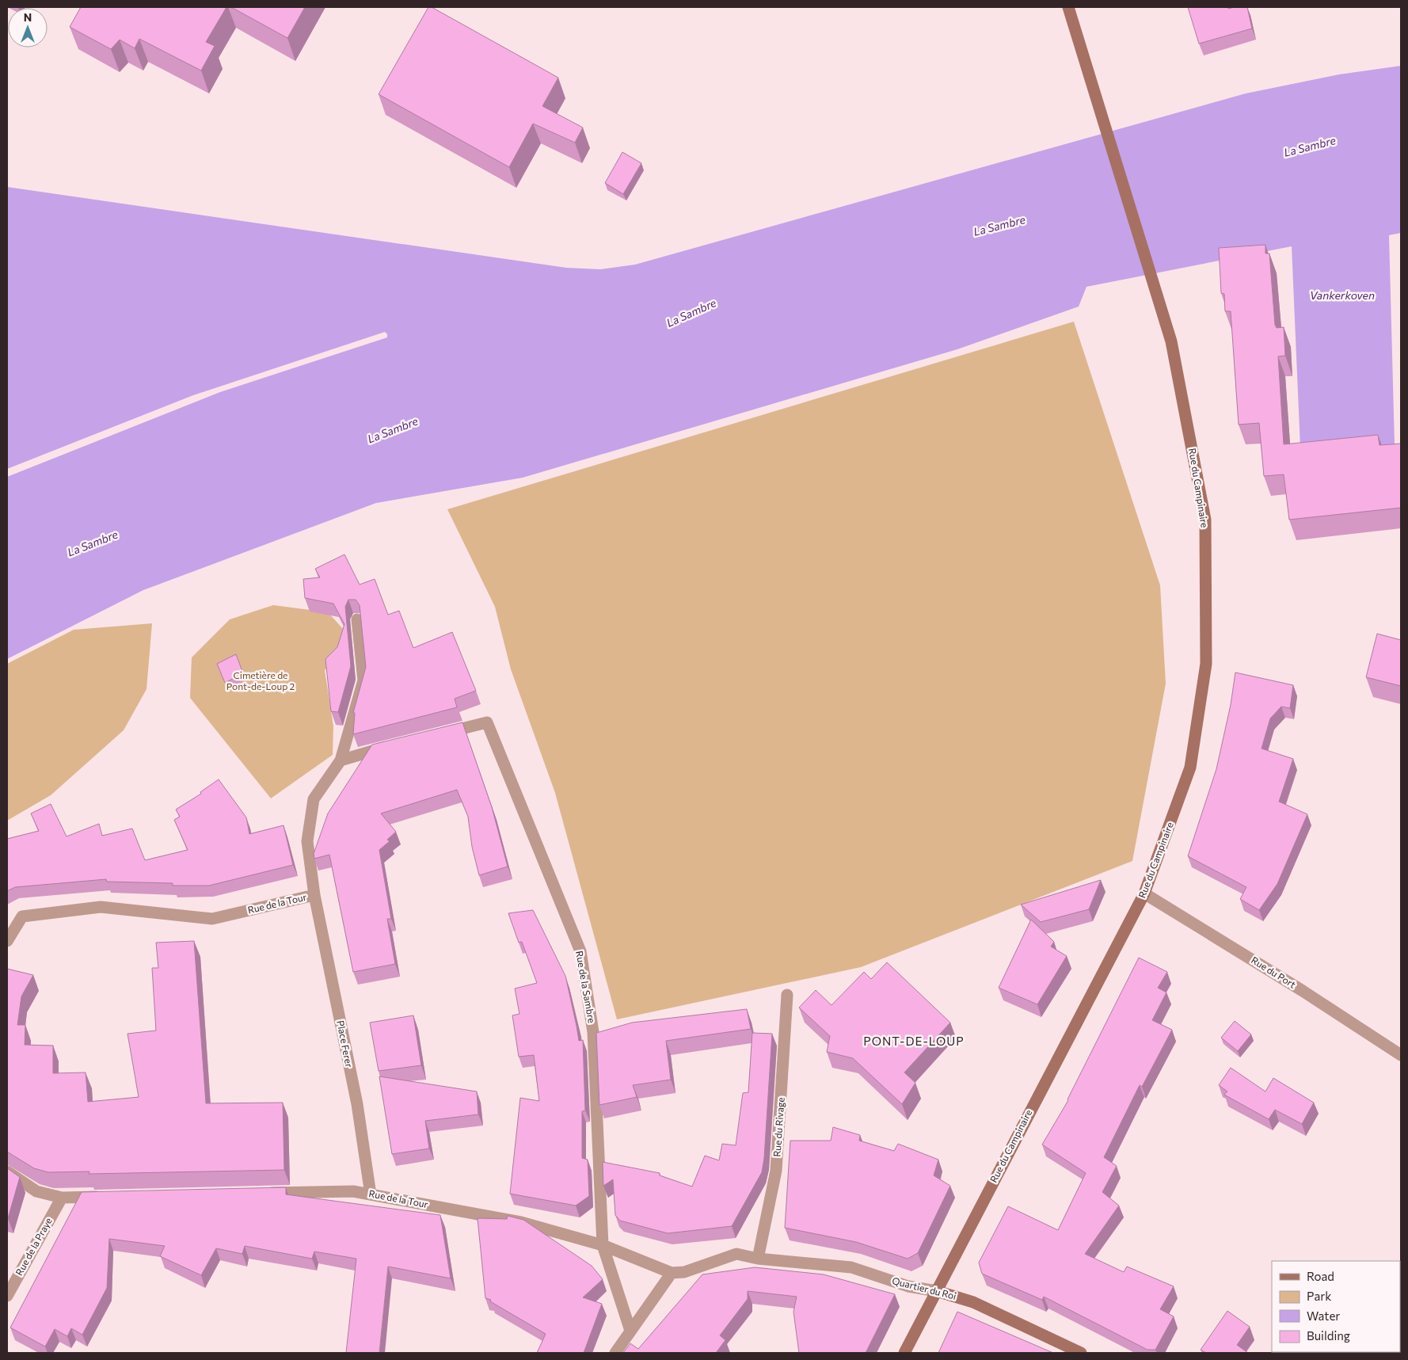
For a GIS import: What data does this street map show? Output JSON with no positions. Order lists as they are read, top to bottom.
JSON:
{
  "streets": {
    "main road": ["Rue du Campinaire", "Quartier du Roi"],
    "street": [
      "Rue de la Tour",
      "Rue du Port",
      "Rue de la Sambre",
      "Place Ferer",
      "Rue du Rivage",
      "Rue de la Praye"
    ]
  },
  "crossings": [
    ["Rue du Campinaire", "Rue du Port"],
    ["Rue du Campinaire", "Quartier du Roi"],
    ["Rue de la Tour", "Rue de la Sambre"],
    ["Rue de la Tour", "Place Ferer"],
    ["Rue de la Tour", "Quartier du Roi"],
    ["Rue du Rivage", "Quartier du Roi"]
  ],
  "districts": ["PONT-DE-LOUP"],
  "water": ["La Sambre", "Vankerkoven"],
  "parks": ["Cimetière de Pont-de-Loup 2"],
  "legend": [
    "Road",
    "Park",
    "Water",
    "Building"
  ],
  "north": "top"
}
